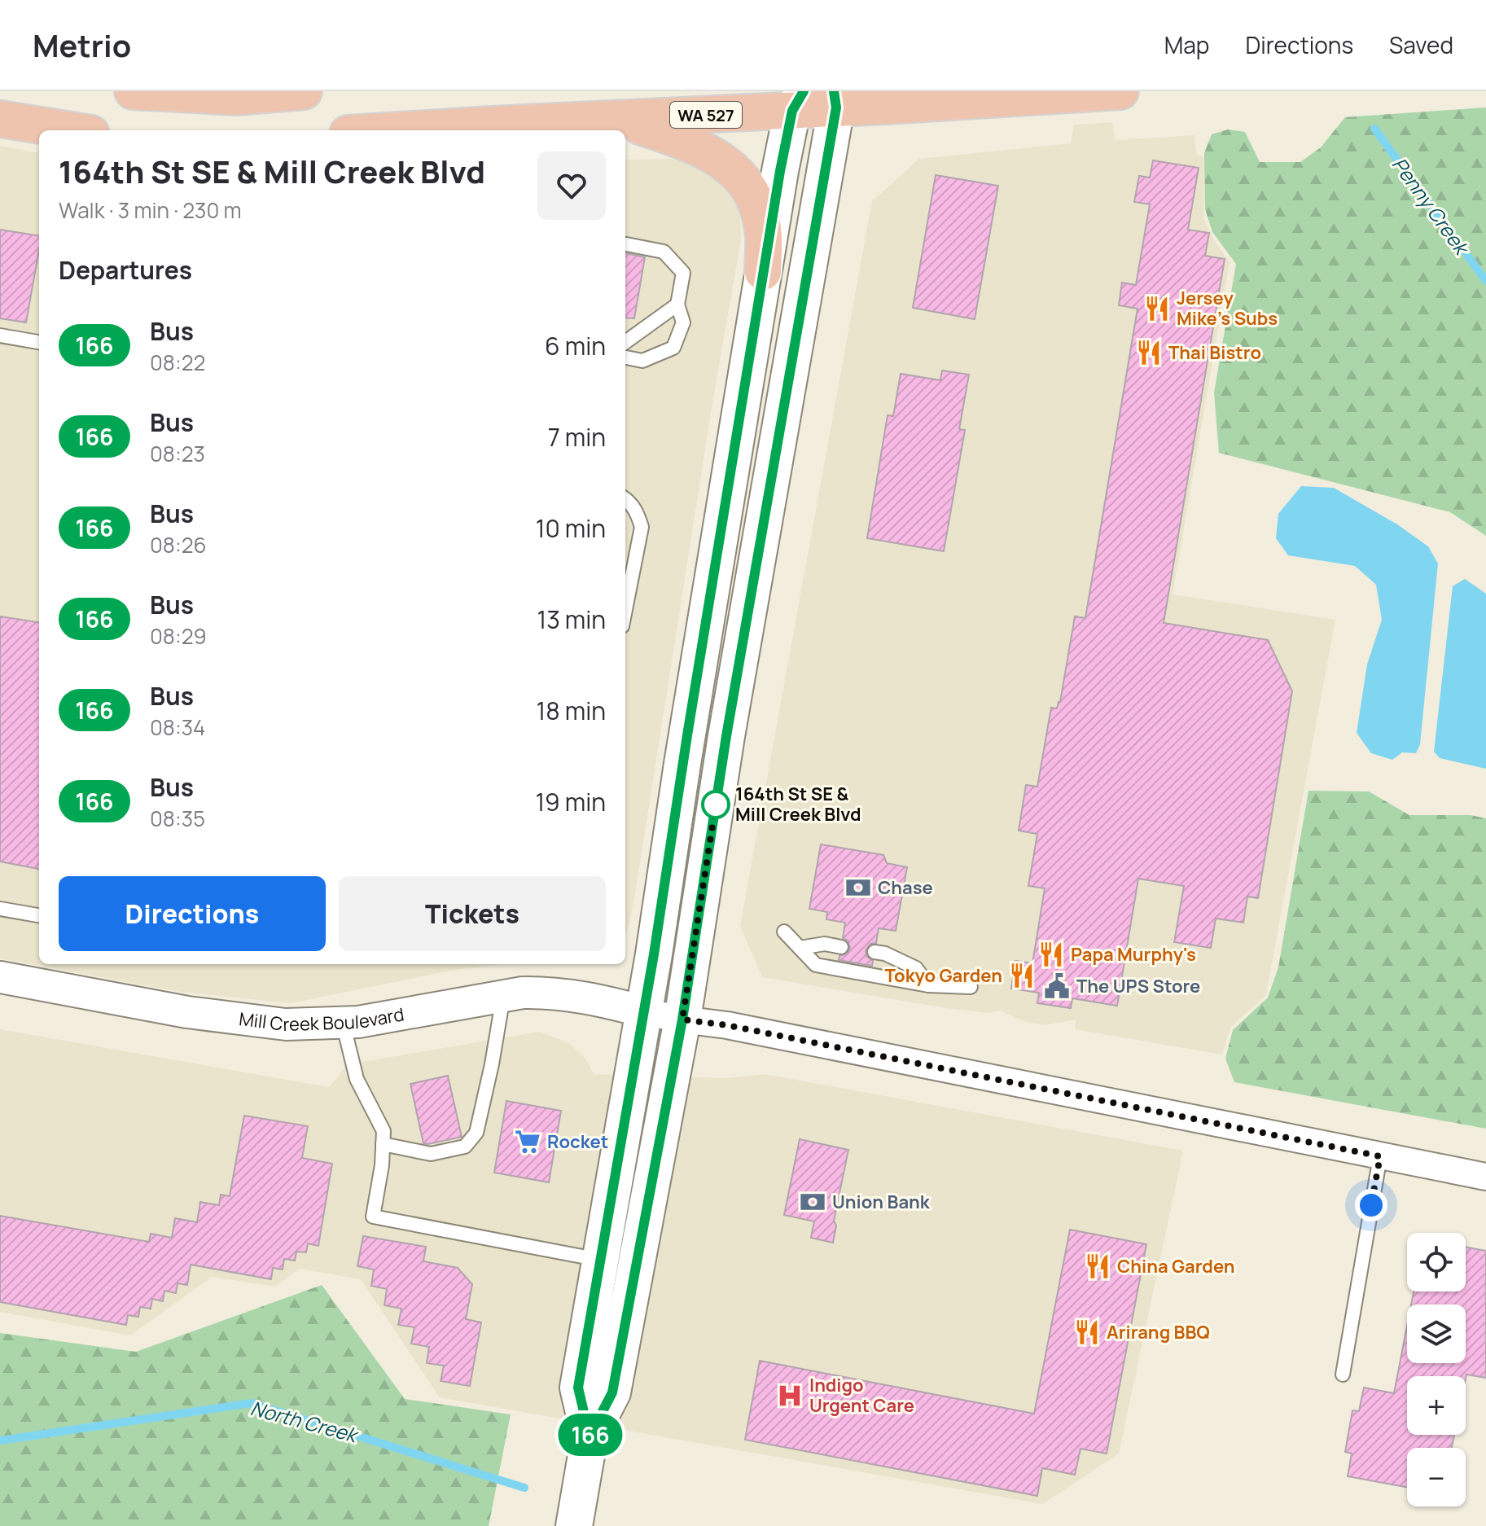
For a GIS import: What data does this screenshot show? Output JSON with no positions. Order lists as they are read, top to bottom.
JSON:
{
  "streets": {
    "main road": ["WA 527"],
    "street": ["Mill Creek Boulevard"]
  },
  "water": ["Penny Creek", "North Creek"],
  "places": {
    "restaurant": [
      "Jersey Mike's Subs",
      "Thai Bistro",
      "Papa Murphy's",
      "Tokyo Garden",
      "China Garden",
      "Arirang BBQ"
    ],
    "other": ["164th St SE & Mill Creek Blvd"],
    "bank": ["Chase", "Union Bank"],
    "public building": ["The UPS Store"],
    "supermarket": ["Rocket"],
    "hospital": ["Indigo Urgent Care"]
  },
  "lines": ["bus line 166"],
  "page": {
    "header": "Metrio",
    "nav": ["Map", "Directions", "Saved"],
    "on_map": "166",
    "heading": [
      ["164th St SE & Mill Creek Blvd", "Walk · 3 min · 230 m"],
      "Departures"
    ],
    "list": [
      {
        "mark": "166",
        "name": "Bus",
        "note": "08:22",
        "value": "6 min"
      },
      {
        "mark": "166",
        "name": "Bus",
        "note": "08:23",
        "value": "7 min"
      },
      {
        "mark": "166",
        "name": "Bus",
        "note": "08:26",
        "value": "10 min"
      },
      {
        "mark": "166",
        "name": "Bus",
        "note": "08:29",
        "value": "13 min"
      },
      {
        "mark": "166",
        "name": "Bus",
        "note": "08:34",
        "value": "18 min"
      },
      {
        "mark": "166",
        "name": "Bus",
        "note": "08:35",
        "value": "19 min"
      }
    ],
    "buttons": ["Directions", "Tickets"],
    "map_buttons": ["+", "−"]
  }
}
